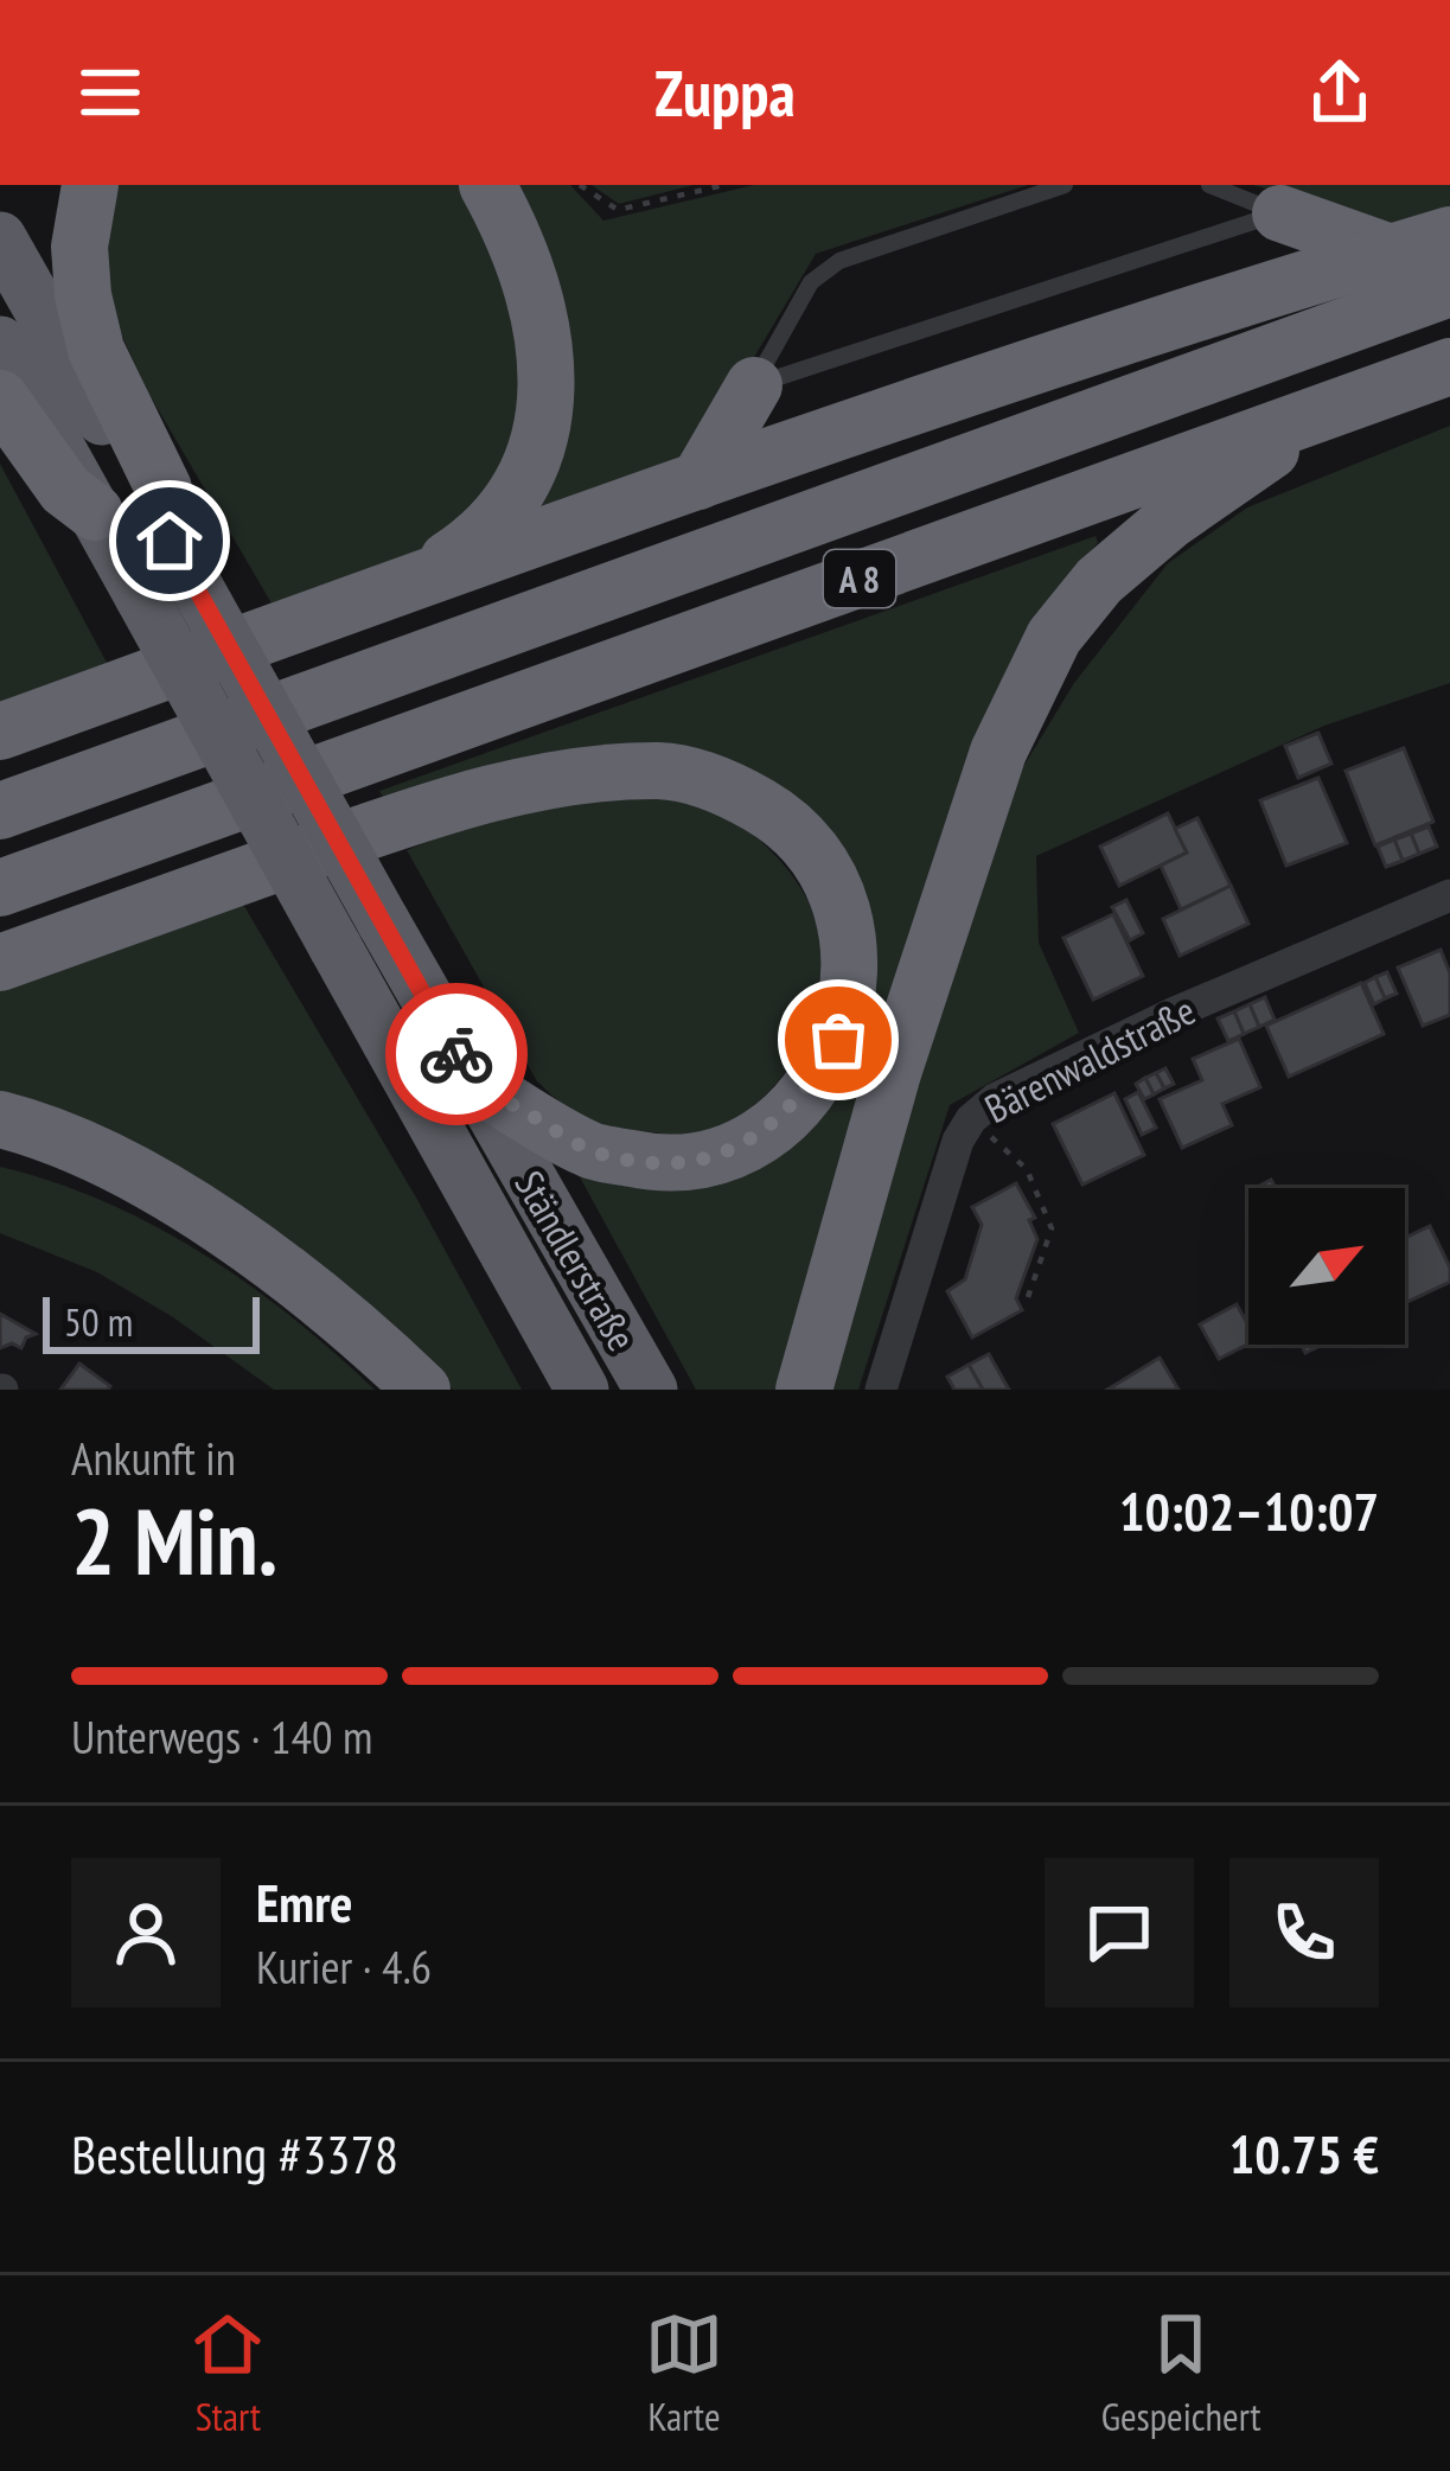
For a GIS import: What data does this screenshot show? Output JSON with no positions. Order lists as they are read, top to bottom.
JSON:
{
  "streets": {
    "highway": ["A 8", "Ständlerstraße"],
    "street": ["Bärenwaldstraße"]
  },
  "scale_bar": "50 m",
  "north": "top right",
  "page": {
    "header": "Zuppa",
    "scale": "50 m",
    "heading": ["2 Min.", "Ankunft in", "10:02–10:07"],
    "panel": [
      "Emre",
      "Kurier · 4.6",
      "Bestellung #3378",
      "10.75 €"
    ],
    "bar": "Unterwegs · 140 m",
    "tabs": ["Start", "Karte", "Gespeichert"]
  }
}
